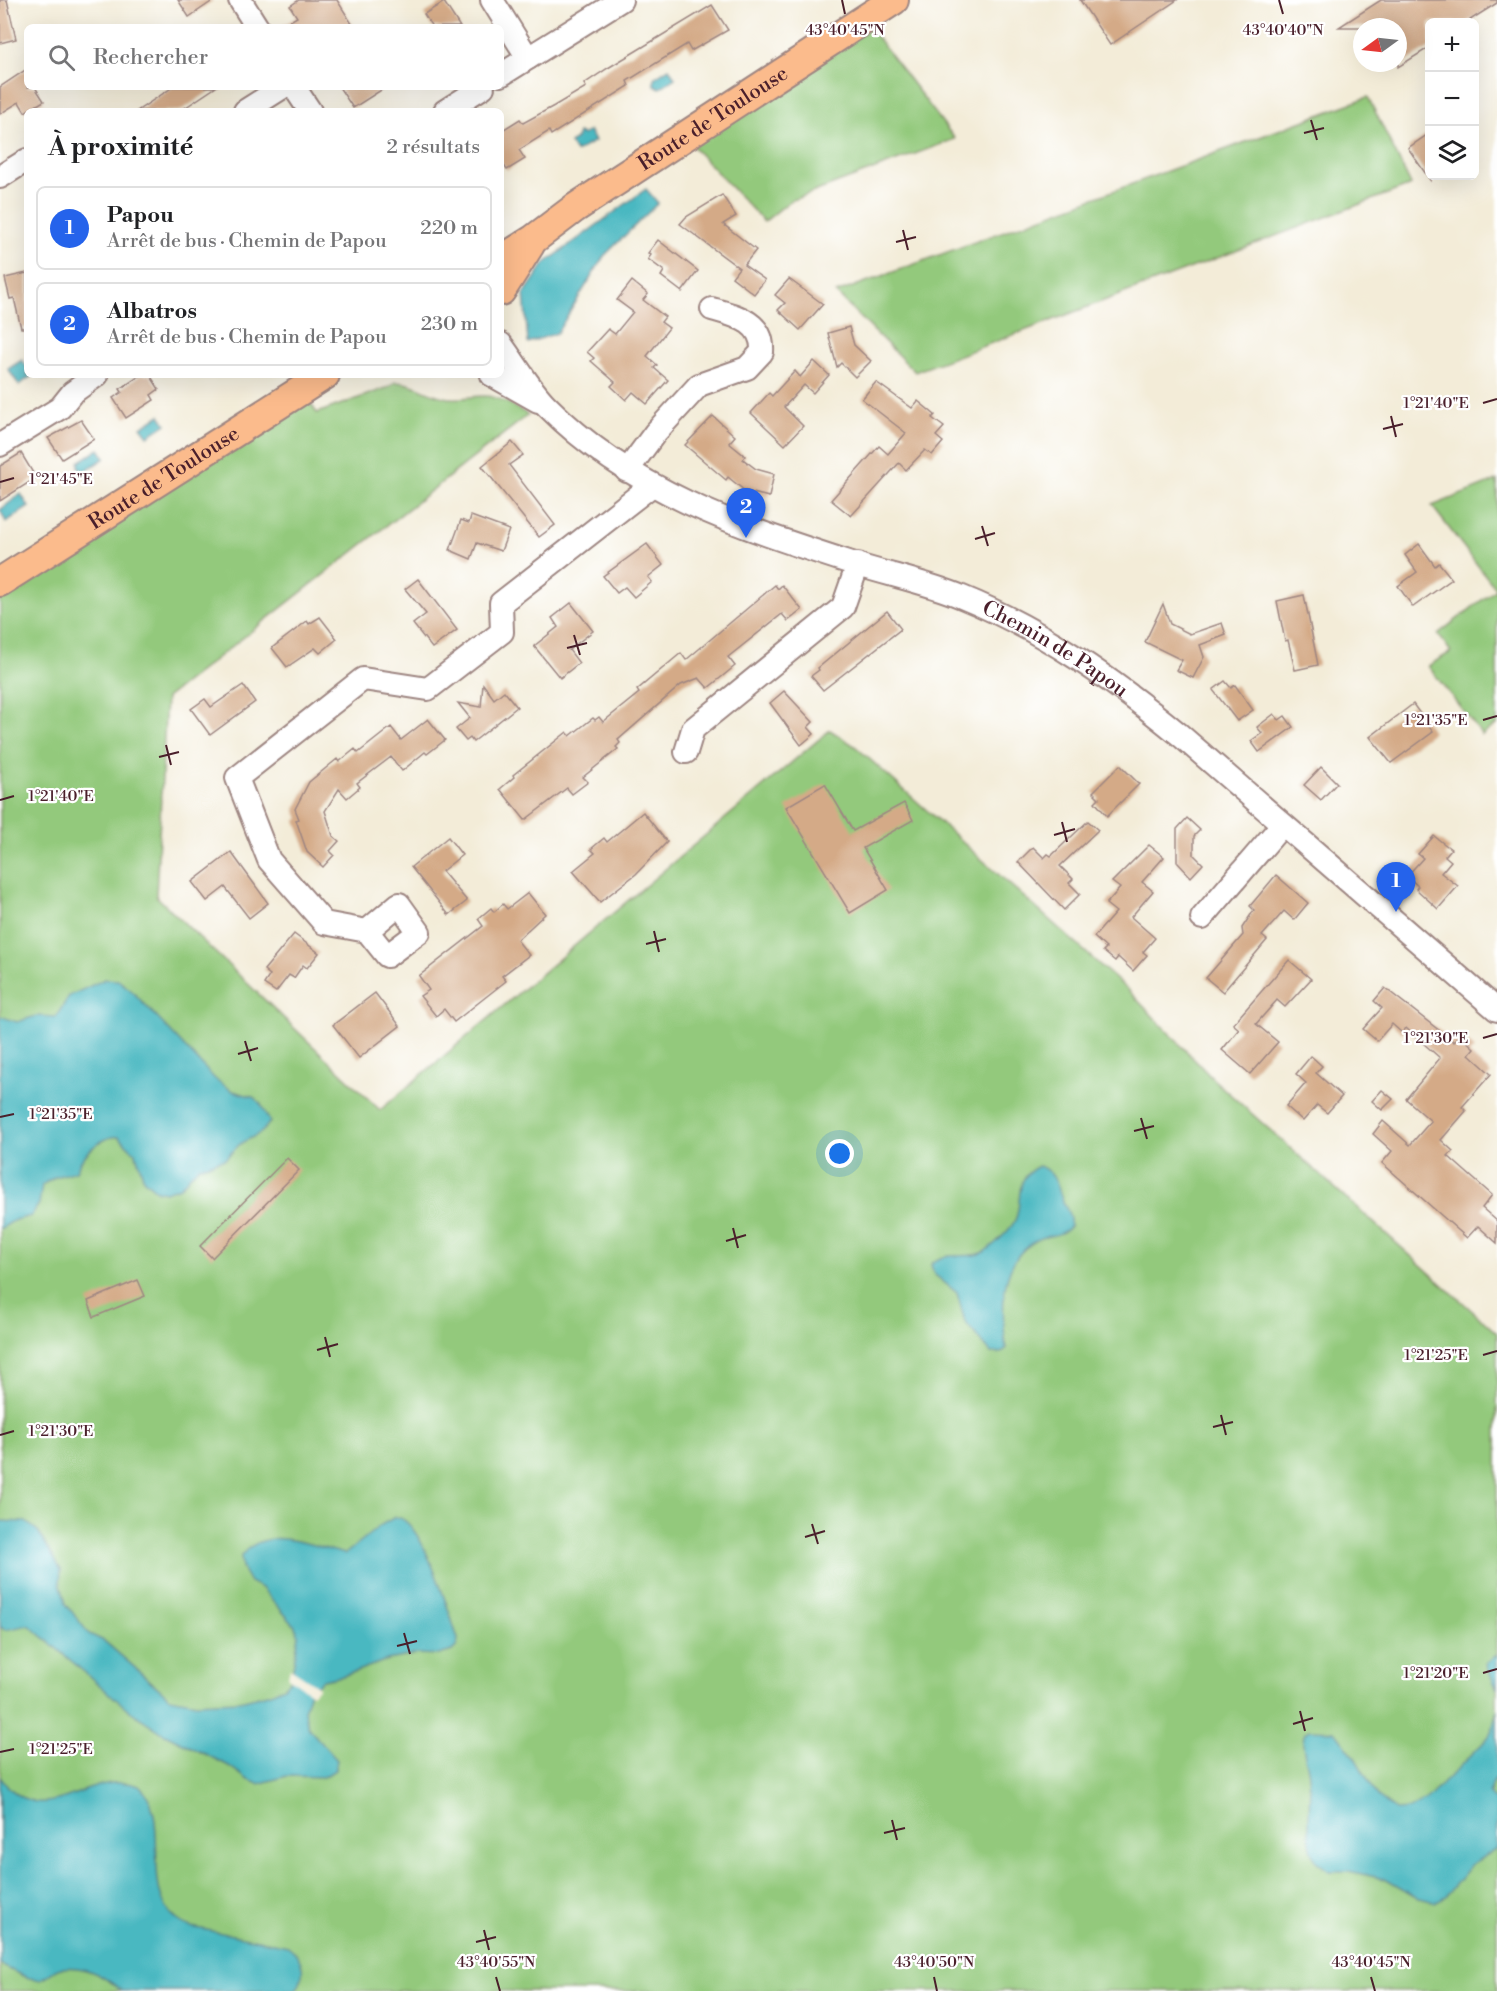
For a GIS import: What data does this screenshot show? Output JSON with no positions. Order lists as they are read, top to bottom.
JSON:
{
  "streets": {
    "main road": ["Route de Toulouse"],
    "street": ["Chemin de Papou"]
  },
  "north": "left",
  "page": {
    "map_buttons": ["+", "−"],
    "search": "Rechercher",
    "heading": ["À proximité", "2 résultats"],
    "list": [
      {
        "mark": "1",
        "name": "Papou",
        "note": "Arrêt de bus · Chemin de Papou",
        "value": "220 m"
      },
      {
        "mark": "2",
        "name": "Albatros",
        "note": "Arrêt de bus · Chemin de Papou",
        "value": "230 m"
      }
    ],
    "pins": ["2", "1"]
  },
  "coordinates": [
    "43°40'45\"N",
    "43°40'40\"N",
    "1°21'40\"E",
    "1°21'45\"E",
    "1°21'35\"E",
    "1°21'30\"E",
    "1°21'25\"E",
    "1°21'20\"E",
    "43°40'55\"N",
    "43°40'50\"N"
  ]
}
